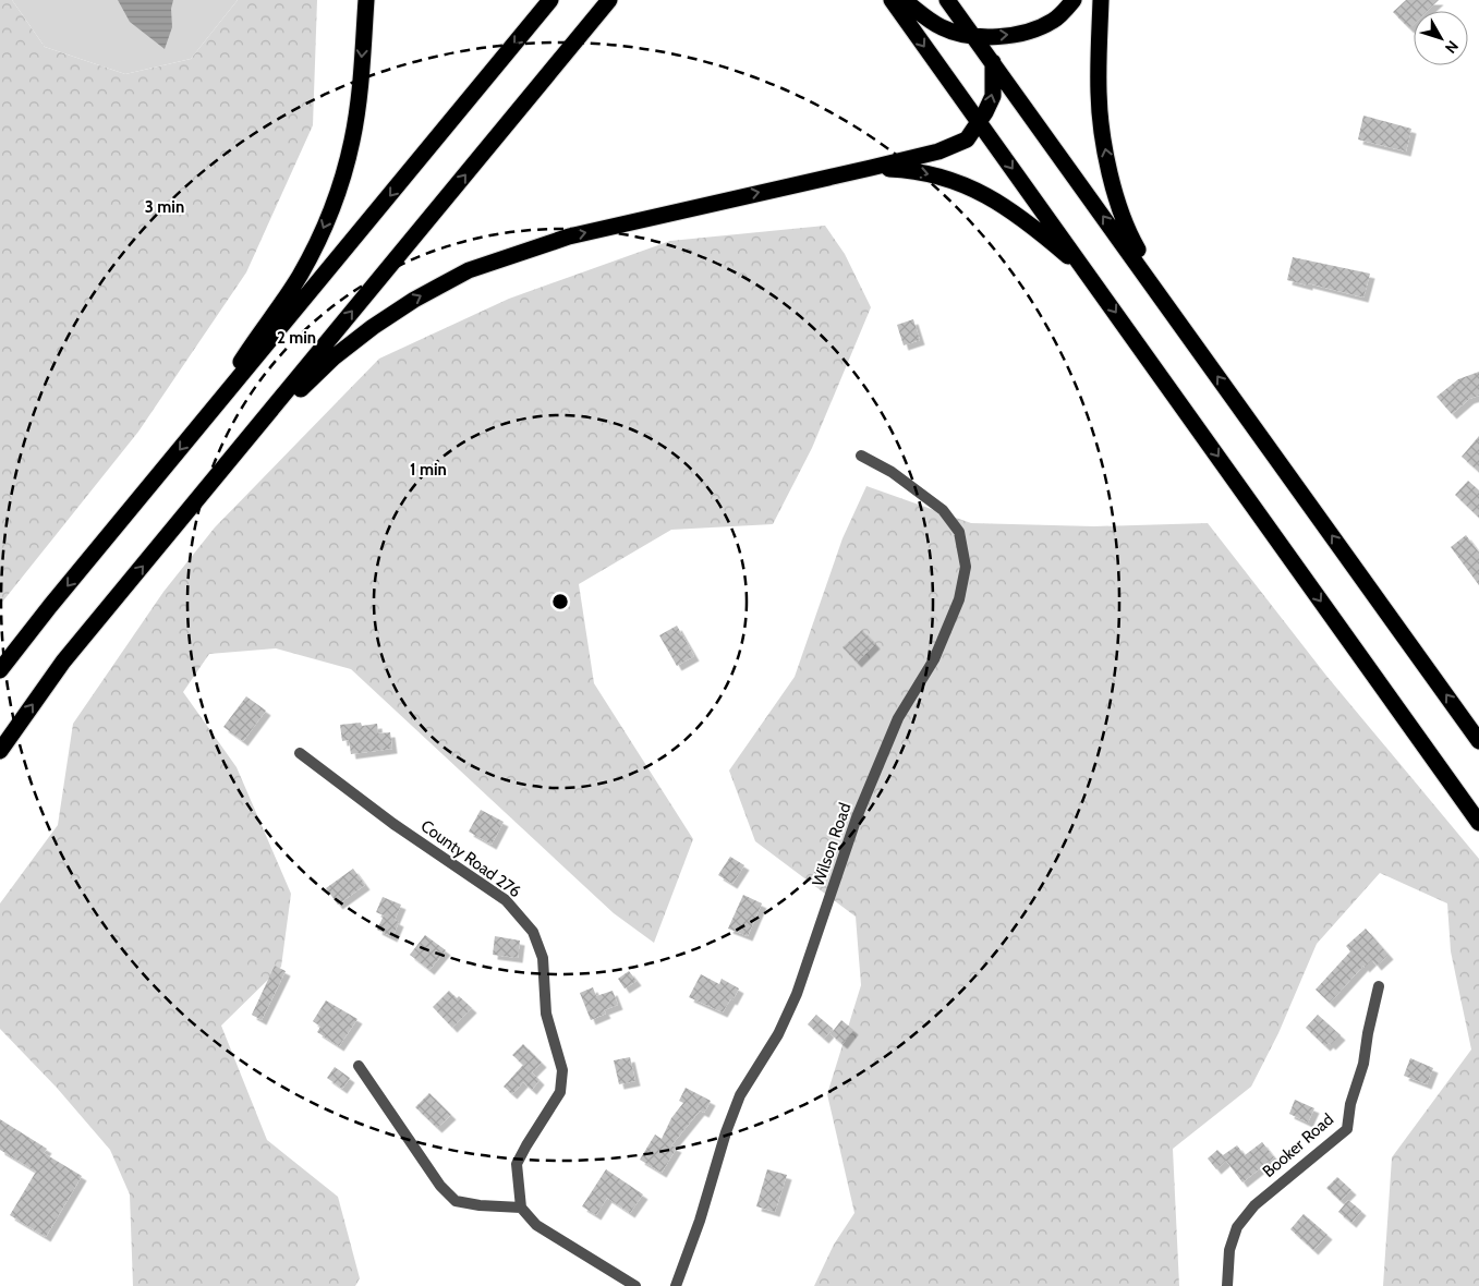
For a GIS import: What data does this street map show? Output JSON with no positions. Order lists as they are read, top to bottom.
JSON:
{
  "streets": {
    "street": ["Wilson Road", "County Road 276", "Booker Road"]
  },
  "north": "bottom right",
  "rings": ["3 min", "2 min", "1 min"]
}
